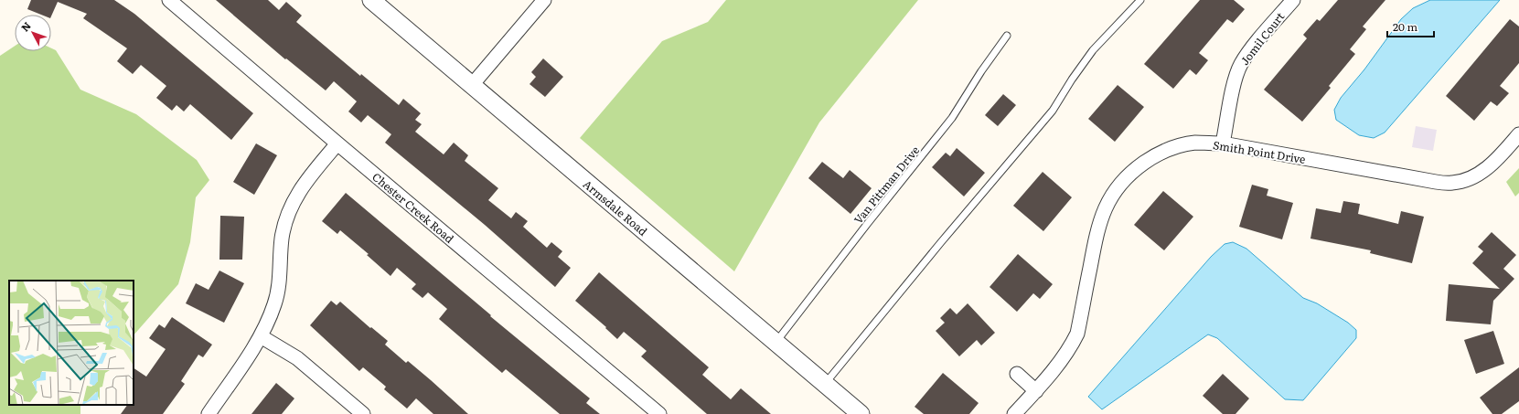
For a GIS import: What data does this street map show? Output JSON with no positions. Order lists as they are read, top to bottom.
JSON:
{
  "streets": {
    "street": [
      "Jomil Court",
      "Smith Point Drive",
      "Chester Creek Road",
      "Armsdale Road"
    ],
    "lane": ["Van Pittman Drive"]
  },
  "crossings": [
    ["Jomil Court", "Smith Point Drive"],
    ["Van Pittman Drive", "Armsdale Road"]
  ],
  "scale_bar": "20 m",
  "north": "top left"
}
